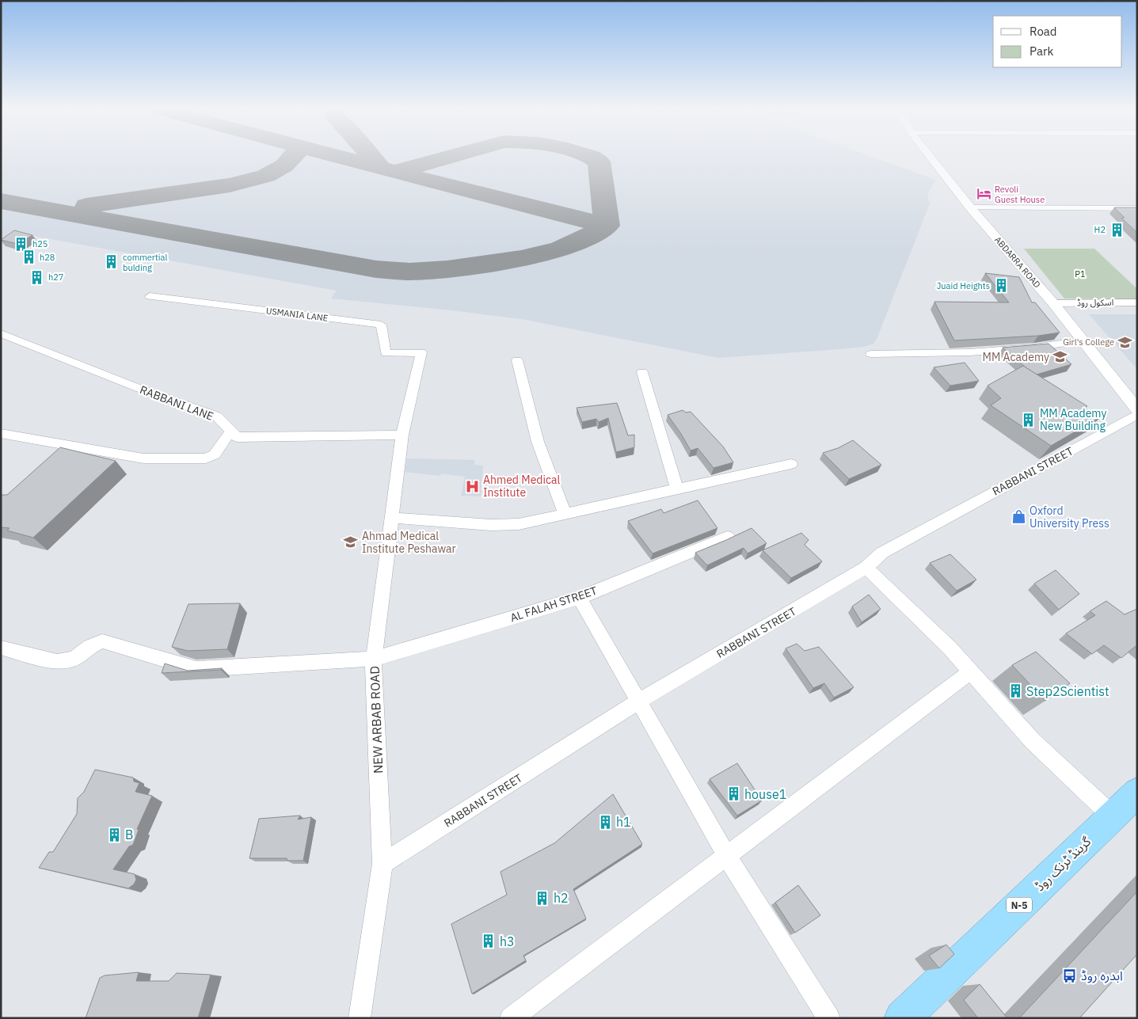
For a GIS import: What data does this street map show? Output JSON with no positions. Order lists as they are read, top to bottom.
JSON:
{
  "streets": {
    "highway": ["گرینڈ ٹرنک روڈ", "N-5"],
    "street": [
      "ABDARRA ROAD",
      "اسکول روڈ",
      "USMANIA LANE",
      "RABBANI LANE",
      "RABBANI STREET",
      "AL FALAH STREET",
      "NEW ARBAB ROAD"
    ]
  },
  "crossings": [
    ["ABDARRA ROAD", "اسکول روڈ"],
    ["USMANIA LANE", "NEW ARBAB ROAD"],
    ["RABBANI STREET", "NEW ARBAB ROAD"],
    ["AL FALAH STREET", "NEW ARBAB ROAD"]
  ],
  "parks": ["P1"],
  "places": {
    "hotel": ["Revoli Guest House"],
    "building": [
      "H2",
      "h25",
      "h28",
      "commertial bulding",
      "h27",
      "Juaid Heights",
      "MM Academy New Building",
      "Step2Scientist",
      "house1",
      "h1",
      "B",
      "h2",
      "h3"
    ],
    "school or university": ["Girl's College", "MM Academy", "Ahmad Medical Institute Peshawar"],
    "hospital": ["Ahmed Medical Institute"],
    "shop": ["Oxford University Press"],
    "bus stop": ["ابدرہ روڈ"]
  },
  "legend": ["Road", "Park"]
}
